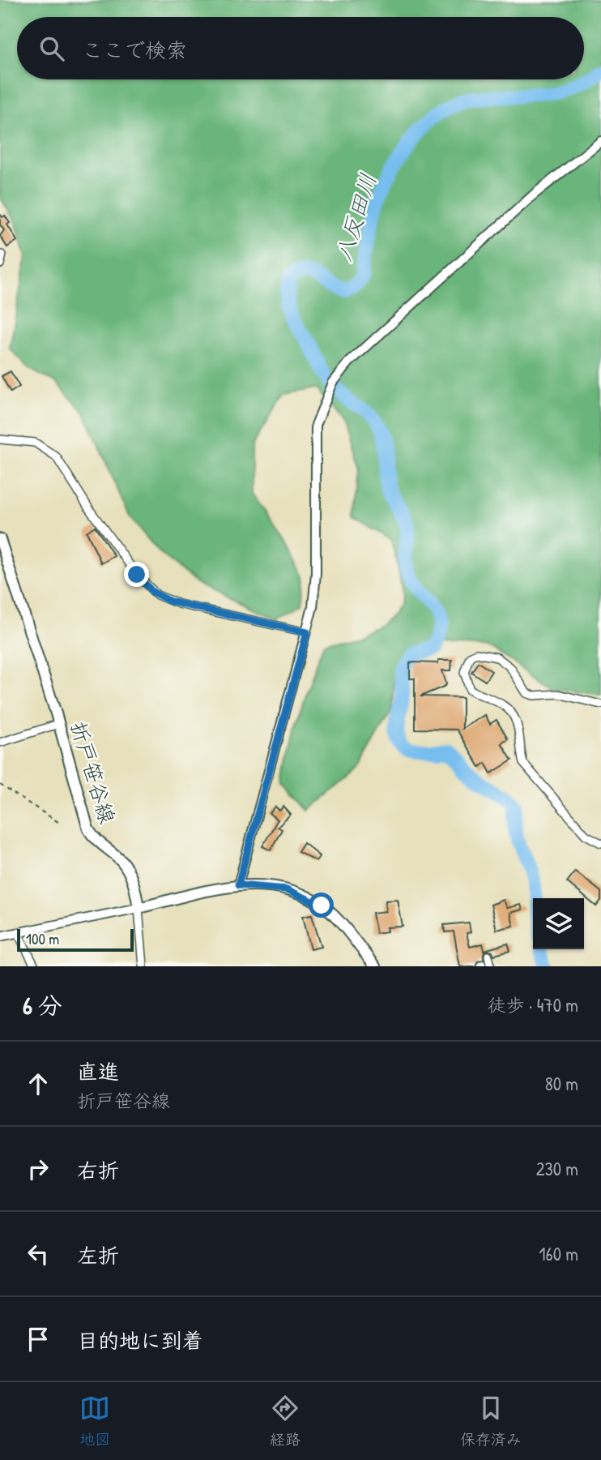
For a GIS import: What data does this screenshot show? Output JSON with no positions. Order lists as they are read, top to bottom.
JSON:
{
  "streets": {
    "main road": ["折戸笹谷線"]
  },
  "water": ["八反田川"],
  "scale_bar": "100 m",
  "page": {
    "search": "ここで検索",
    "scale": "100 m",
    "heading": ["6 分", "徒歩 · 470 m"],
    "list": [
      ["直進", "折戸笹谷線", "80 m"],
      ["右折", "230 m"],
      ["左折", "160 m"],
      "目的地に到着"
    ],
    "nav": ["地図", "経路", "保存済み"]
  }
}
